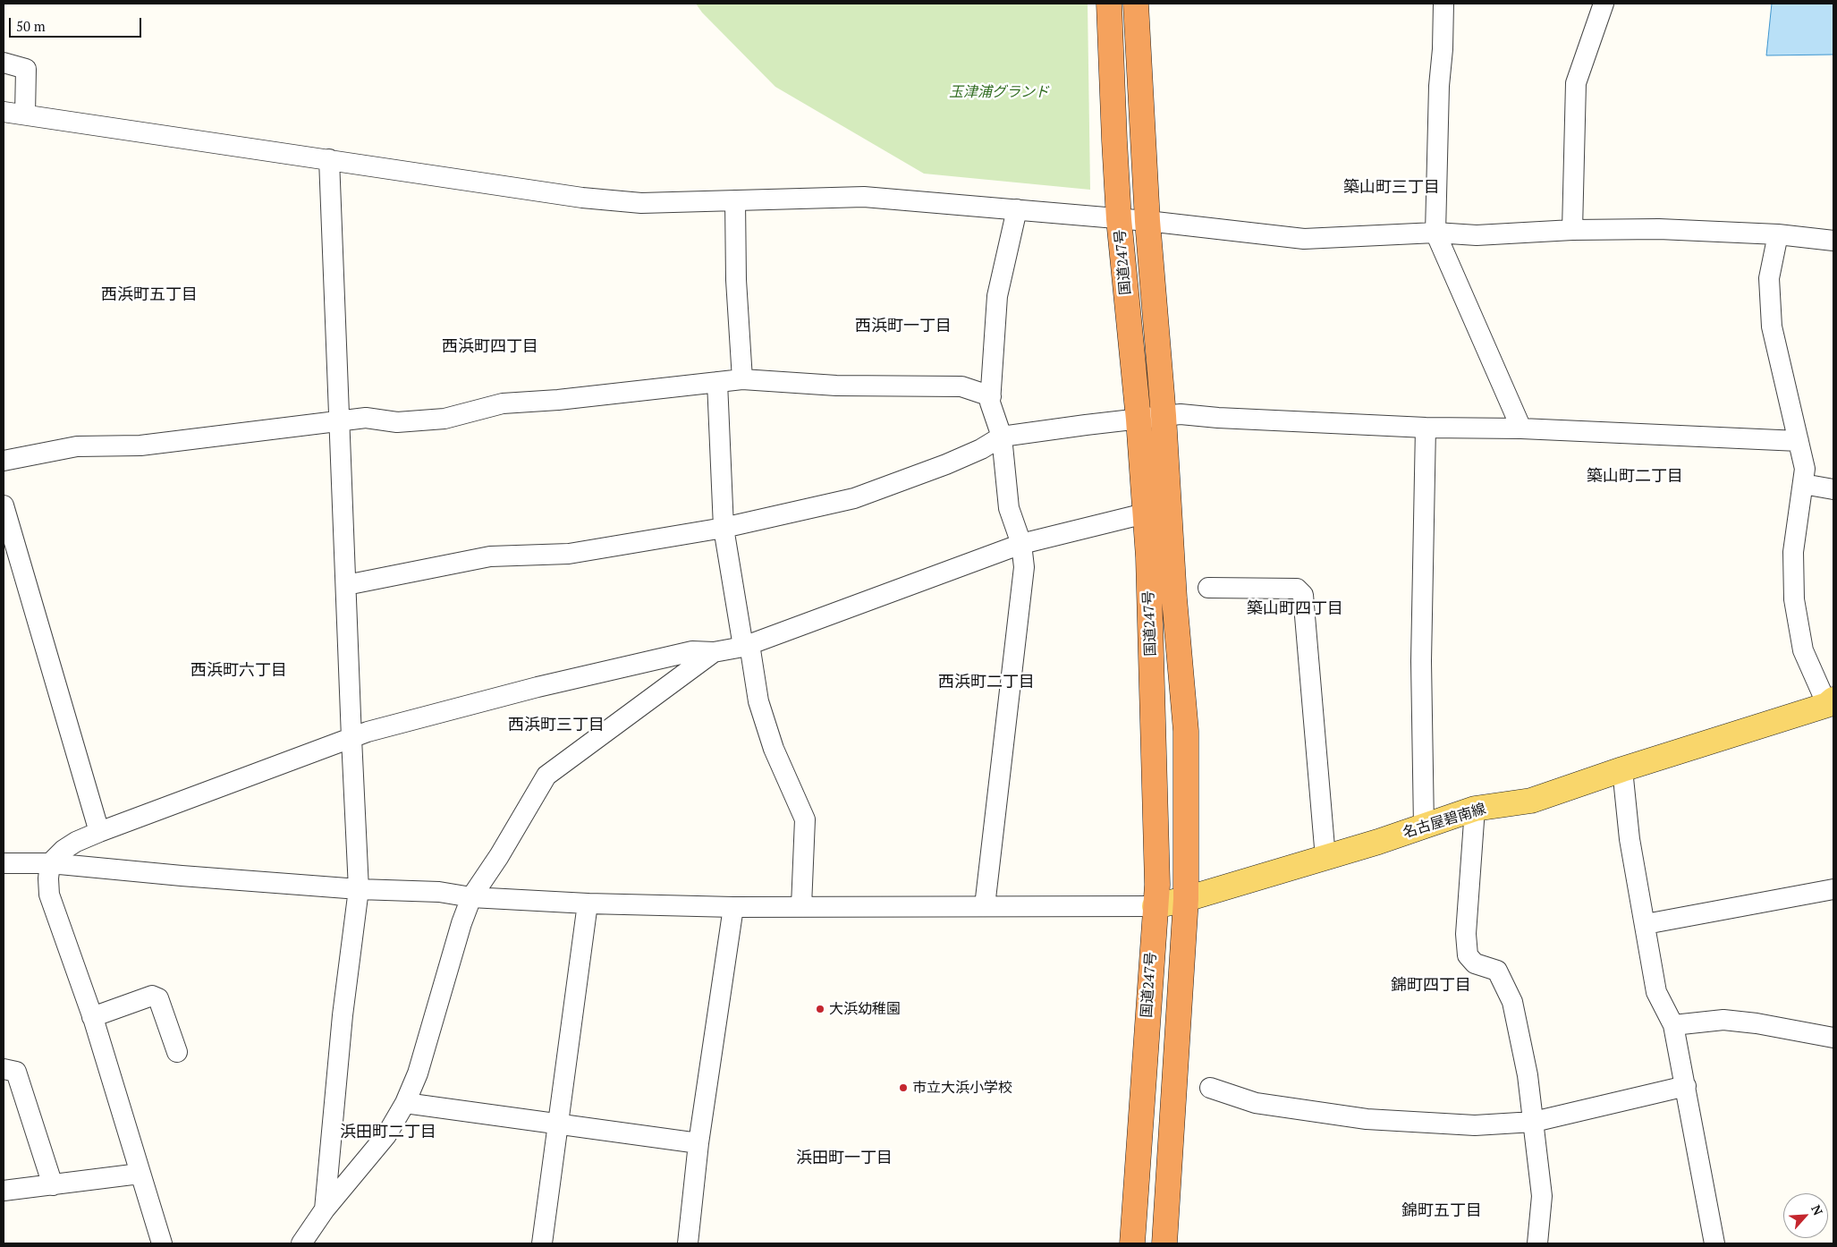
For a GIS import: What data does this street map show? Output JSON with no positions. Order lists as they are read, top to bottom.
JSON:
{
  "streets": {
    "highway": ["国道247号"],
    "main road": ["名古屋碧南線"]
  },
  "crossings": [
    ["国道247号", "名古屋碧南線"]
  ],
  "districts": [
    "築山町三丁目",
    "西浜町五丁目",
    "西浜町一丁目",
    "西浜町四丁目",
    "築山町二丁目",
    "築山町四丁目",
    "西浜町六丁目",
    "西浜町二丁目",
    "西浜町三丁目",
    "錦町四丁目",
    "浜田町二丁目",
    "浜田町一丁目",
    "錦町五丁目"
  ],
  "parks": ["玉津浦グランド"],
  "places": ["大浜幼稚園", "市立大浜小学校"],
  "scale_bar": "50 m",
  "north": "top right"
}
